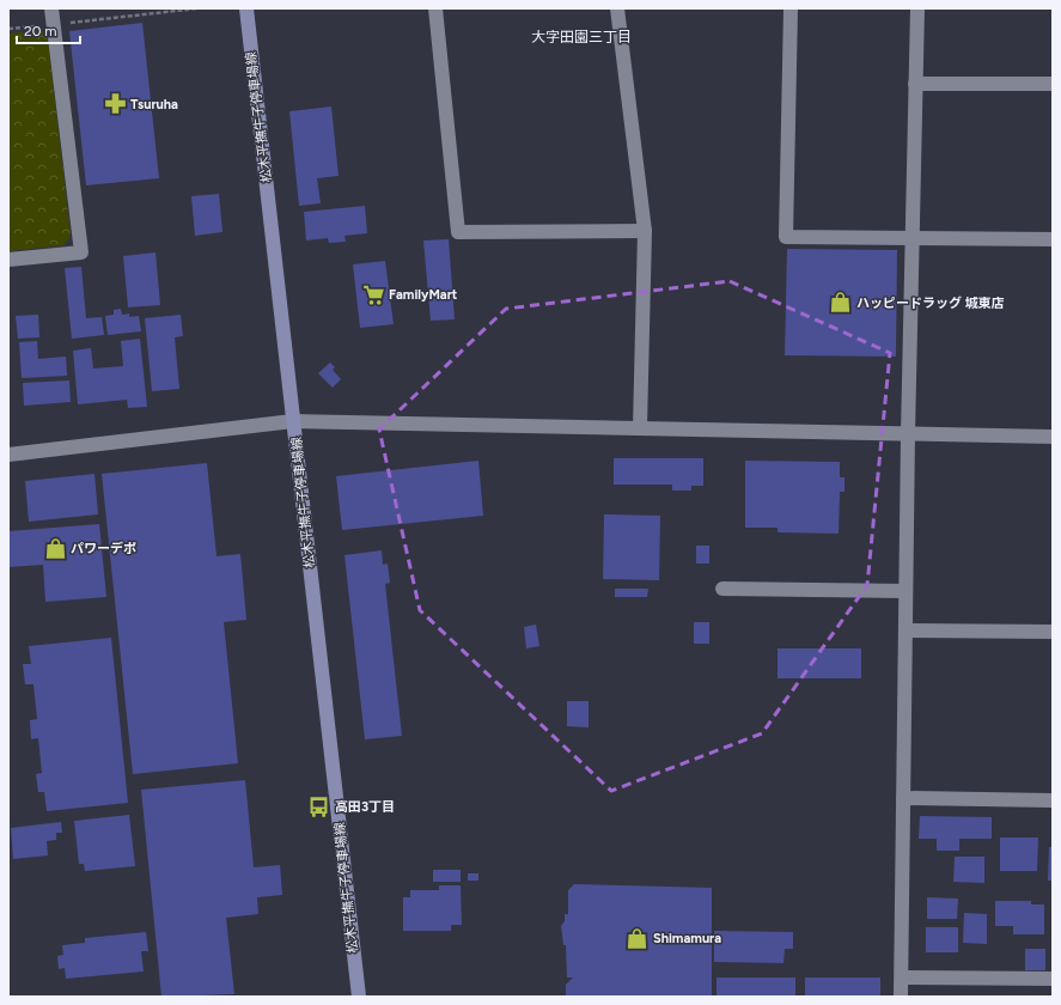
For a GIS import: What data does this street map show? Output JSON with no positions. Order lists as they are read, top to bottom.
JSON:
{
  "streets": {
    "main road": ["松木平撫牛子停車場線"]
  },
  "districts": ["大字田園三丁目"],
  "places": {
    "pharmacy": ["Tsuruha"],
    "supermarket": ["FamilyMart"],
    "shop": ["ハッピードラッグ 城東店", "パワーデポ", "Shimamura"],
    "bus stop": ["高田3丁目"]
  },
  "scale_bar": "20 m"
}
